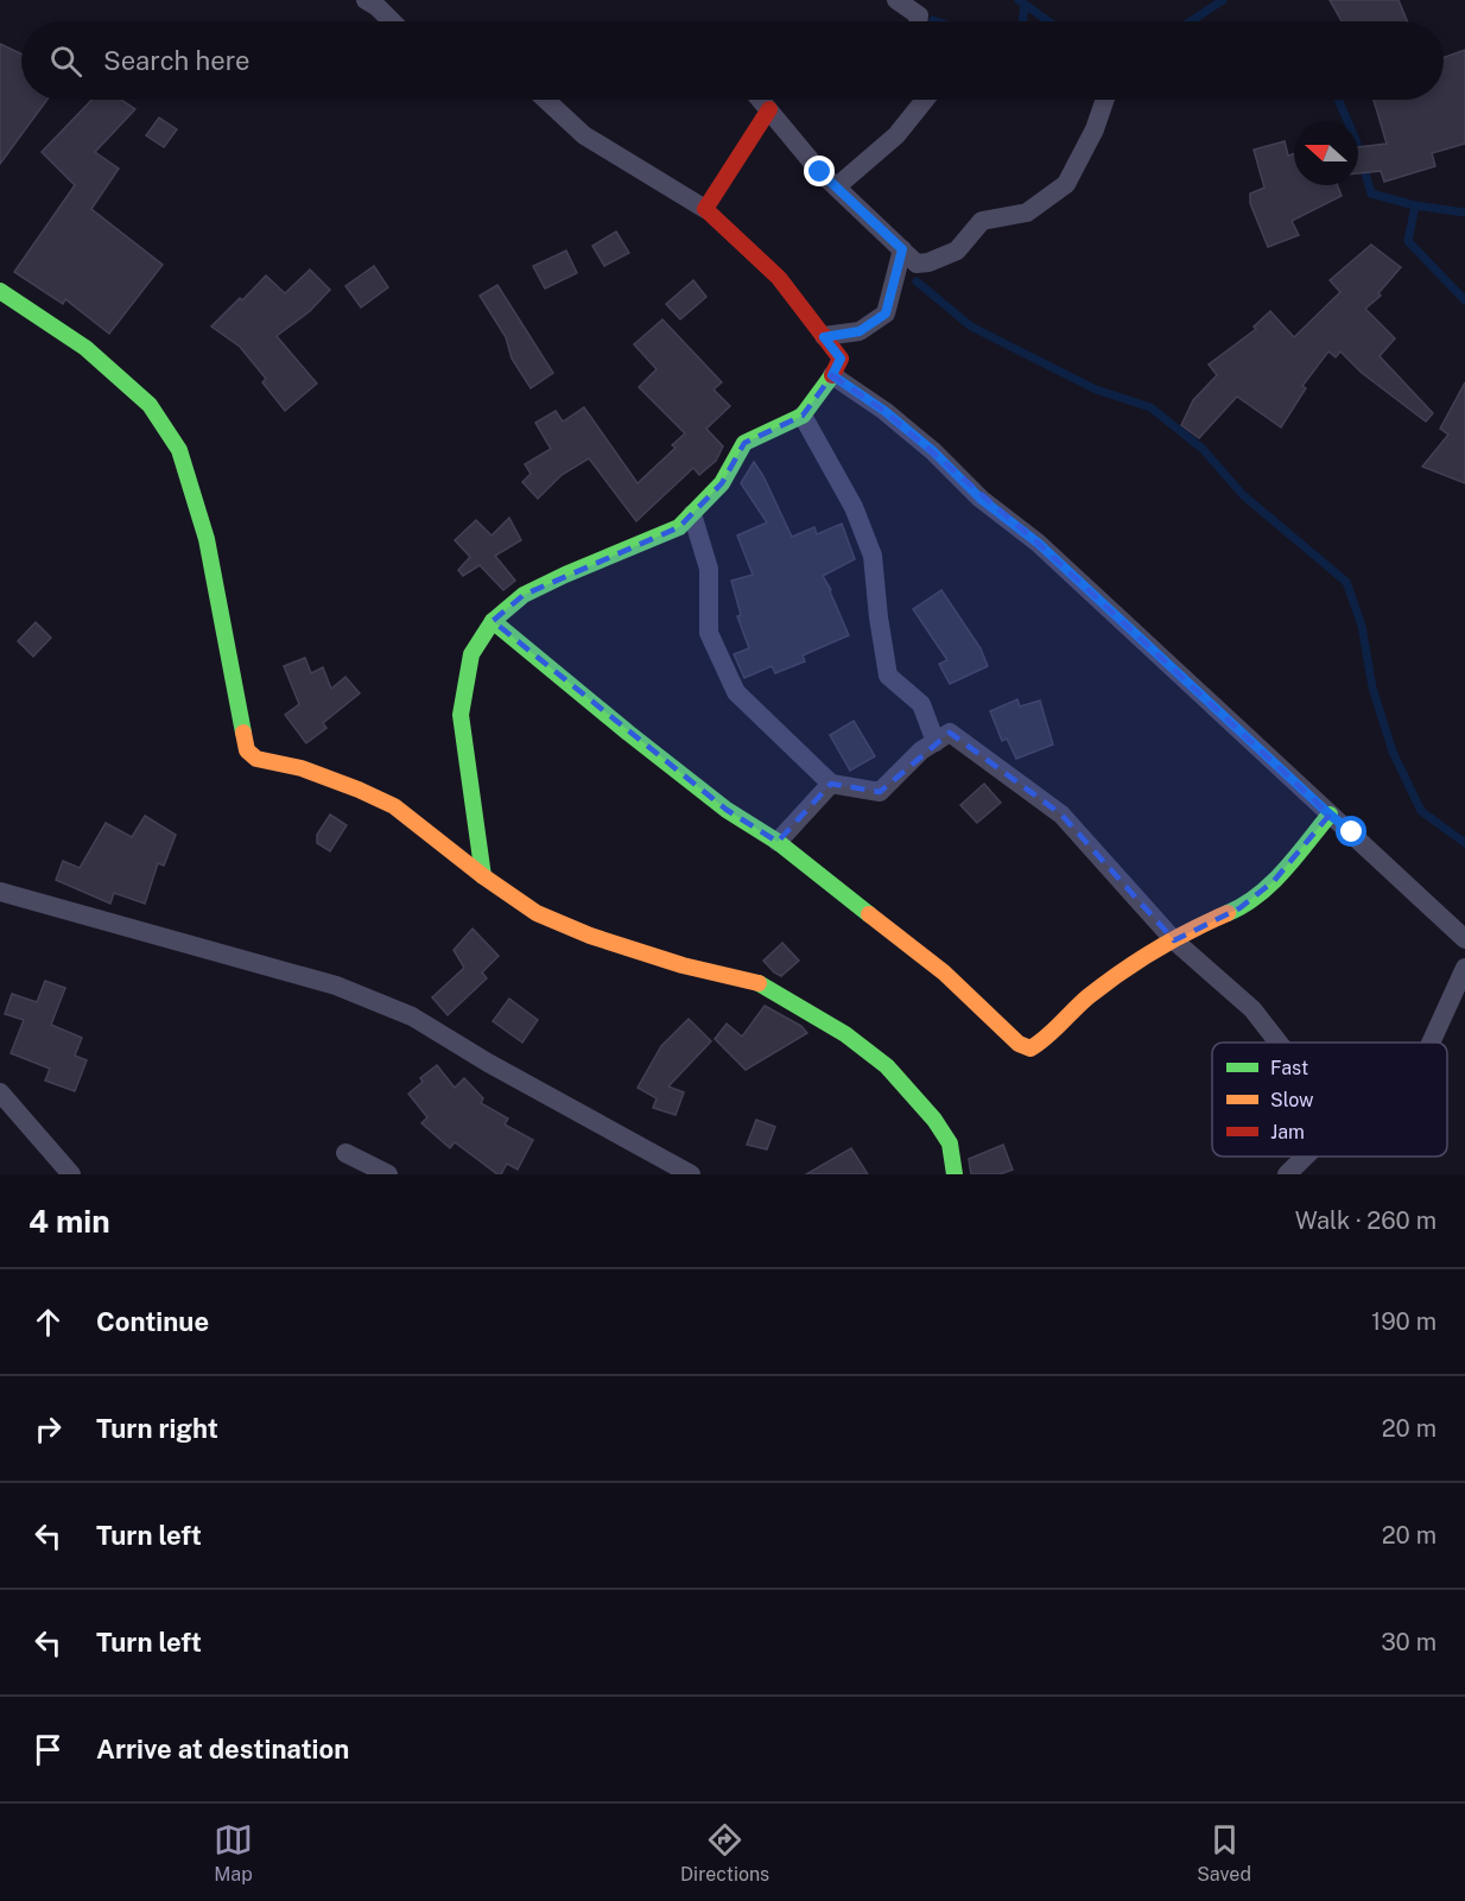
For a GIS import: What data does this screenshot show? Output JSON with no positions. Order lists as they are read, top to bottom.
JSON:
{
  "legend": ["Fast", "Slow", "Jam"],
  "north": "left",
  "page": {
    "search": "Search here",
    "heading": ["4 min", "Walk · 260 m"],
    "list": [
      ["Continue", "190 m"],
      ["Turn right", "20 m"],
      ["Turn left", "20 m"],
      ["Turn left", "30 m"],
      "Arrive at destination"
    ],
    "nav": ["Map", "Directions", "Saved"]
  }
}
